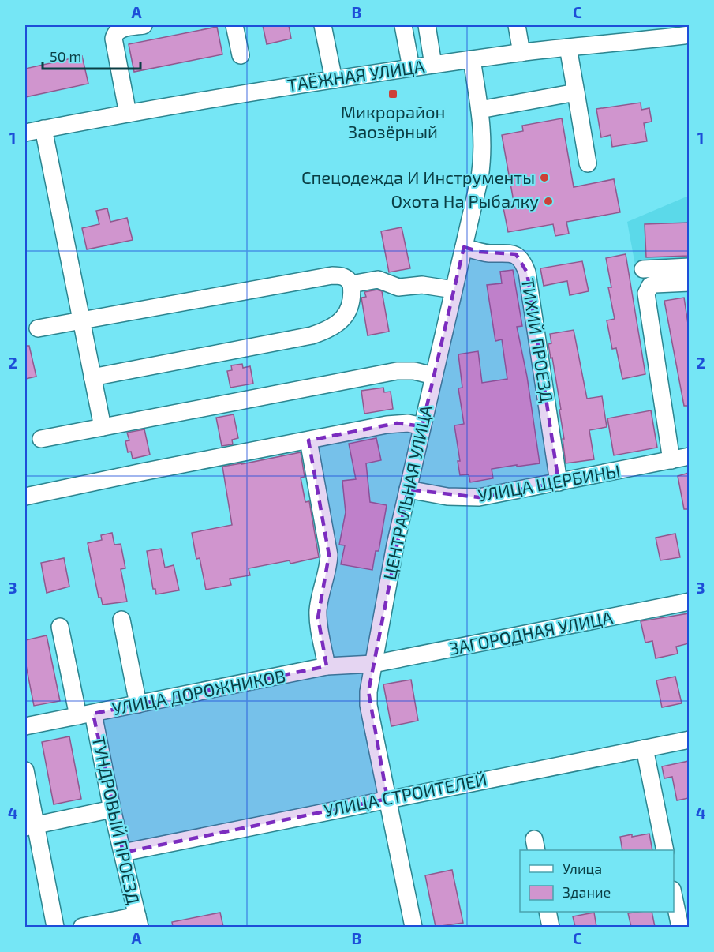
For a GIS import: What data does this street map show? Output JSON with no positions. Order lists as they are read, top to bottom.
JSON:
{
  "streets": {
    "street": [
      "ТАЁЖНАЯ УЛИЦА",
      "ТИХИЙ ПРОЕЗД",
      "УЛИЦА ЩЕРБИНЫ",
      "ЦЕНТРАЛЬНАЯ УЛИЦА",
      "ЗАГОРОДНАЯ УЛИЦА",
      "УЛИЦА ДОРОЖНИКОВ",
      "УЛИЦА СТРОИТЕЛЕЙ",
      "ТУНДРОВЫЙ ПРОЕЗД"
    ]
  },
  "crossings": [
    ["ТАЁЖНАЯ УЛИЦА", "ЦЕНТРАЛЬНАЯ УЛИЦА"],
    ["ТИХИЙ ПРОЕЗД", "УЛИЦА ЩЕРБИНЫ"],
    ["ТИХИЙ ПРОЕЗД", "ЦЕНТРАЛЬНАЯ УЛИЦА"],
    ["УЛИЦА ЩЕРБИНЫ", "ЦЕНТРАЛЬНАЯ УЛИЦА"],
    ["ЦЕНТРАЛЬНАЯ УЛИЦА", "ЗАГОРОДНАЯ УЛИЦА"],
    ["ЦЕНТРАЛЬНАЯ УЛИЦА", "УЛИЦА ДОРОЖНИКОВ"],
    ["ЦЕНТРАЛЬНАЯ УЛИЦА", "УЛИЦА СТРОИТЕЛЕЙ"],
    ["ЗАГОРОДНАЯ УЛИЦА", "УЛИЦА ДОРОЖНИКОВ"],
    ["УЛИЦА ДОРОЖНИКОВ", "ТУНДРОВЫЙ ПРОЕЗД"],
    ["УЛИЦА СТРОИТЕЛЕЙ", "ТУНДРОВЫЙ ПРОЕЗД"]
  ],
  "places": {
    "transit": ["Микрорайон Заозёрный"],
    "other": ["Спецодежда И Инструменты", "Охота На Рыбалку"]
  },
  "legend": ["Улица", "Здание"],
  "scale_bar": "50 m",
  "grid": {
    "columns": ["A", "B", "C"],
    "rows": [
      "1",
      "2",
      "3",
      "4"
    ]
  }
}
